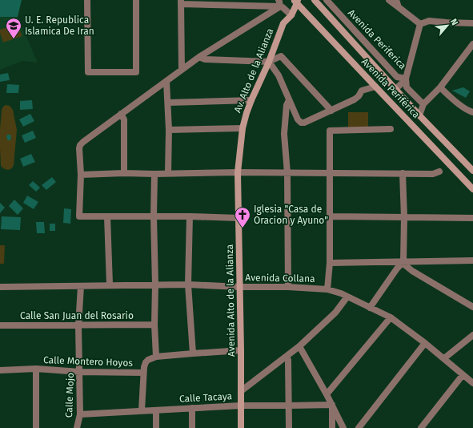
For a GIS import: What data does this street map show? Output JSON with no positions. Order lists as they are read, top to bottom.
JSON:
{
  "streets": {
    "street": [
      "Avenida Periferica",
      "Av. Alto de la Alianza",
      "Avenida Periférica",
      "Avenida Collana",
      "Avenida Alto de la Alianza",
      "Calle San Juan del Rosario",
      "Calle Montero Hoyos",
      "Calle Mojo",
      "Calle Tacaya"
    ]
  },
  "crossings": [
    ["Avenida Periferica", "Avenida Periférica"],
    ["Av. Alto de la Alianza", "Avenida Periférica"],
    ["Av. Alto de la Alianza", "Avenida Alto de la Alianza"],
    ["Avenida Collana", "Avenida Alto de la Alianza"],
    ["Avenida Collana", "Calle Mojo"],
    ["Avenida Alto de la Alianza", "Calle Tacaya"],
    ["Calle San Juan del Rosario", "Calle Mojo"],
    ["Calle Montero Hoyos", "Calle Mojo"],
    ["Calle Mojo", "Calle Tacaya"]
  ],
  "places": {
    "school or university": ["U. E. Republica Islamica De Iran"],
    "church": ["Iglesia \"Casa de Oracion y Ayuno\""]
  },
  "north": "top right"
}
